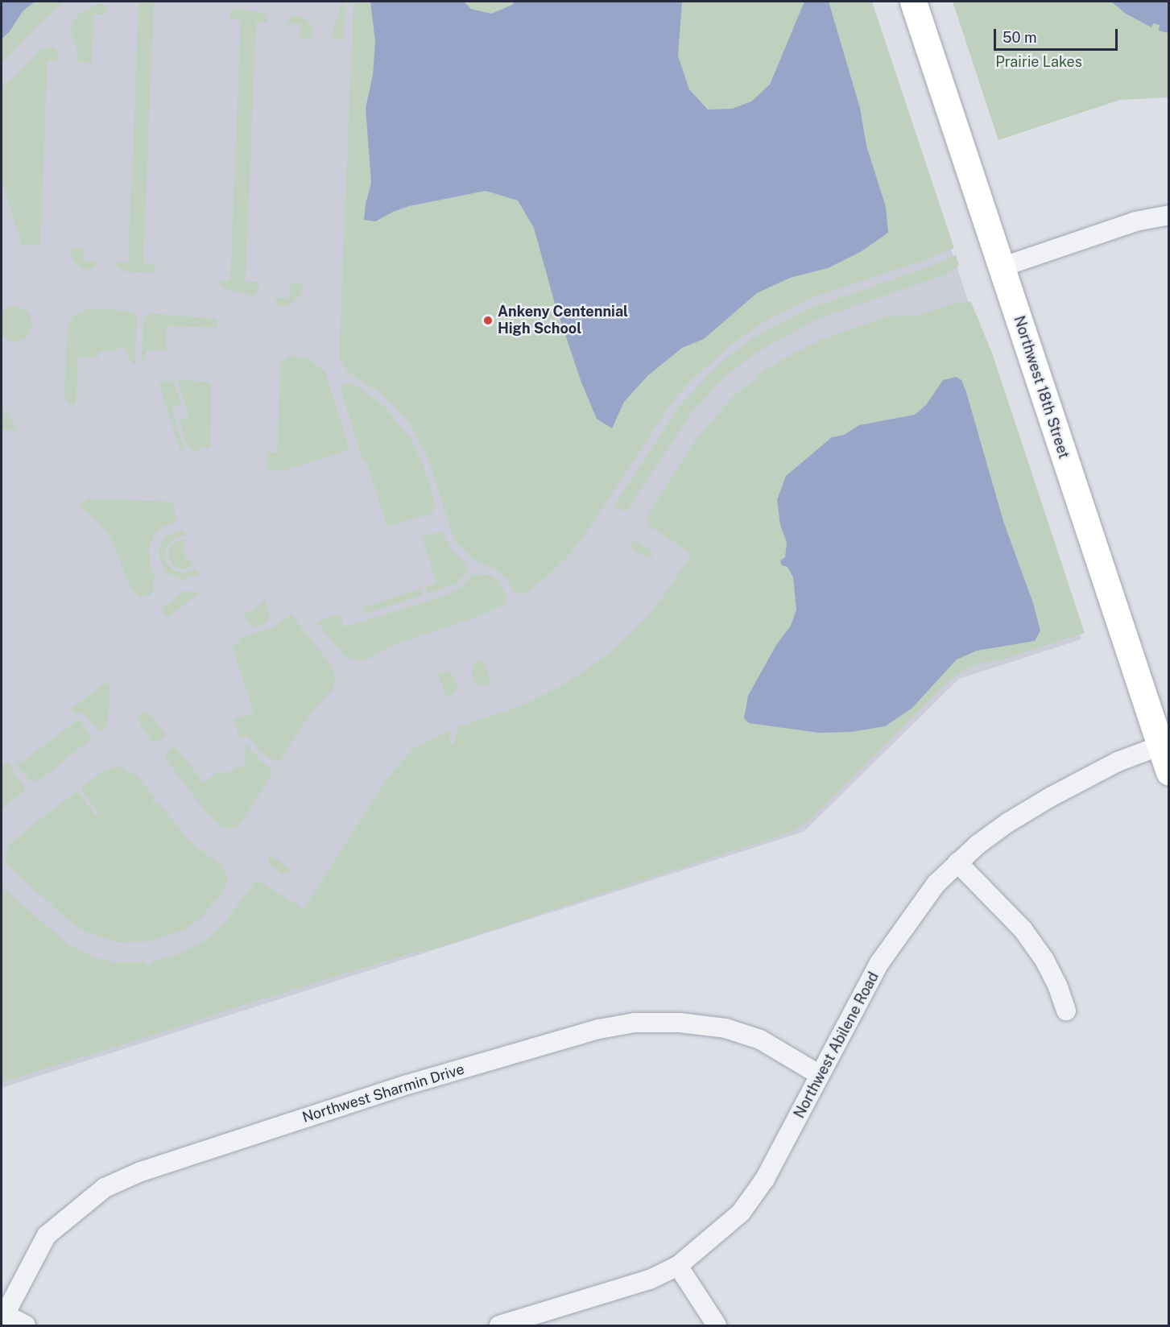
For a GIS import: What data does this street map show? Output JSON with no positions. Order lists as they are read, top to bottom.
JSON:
{
  "streets": {
    "main road": ["Northwest 18th Street"],
    "street": ["Northwest Abilene Road", "Northwest Sharmin Drive"]
  },
  "crossings": [
    ["Northwest 18th Street", "Northwest Abilene Road"],
    ["Northwest Abilene Road", "Northwest Sharmin Drive"]
  ],
  "parks": ["Prairie Lakes"],
  "places": ["Ankeny Centennial High School"],
  "scale_bar": "50 m"
}
